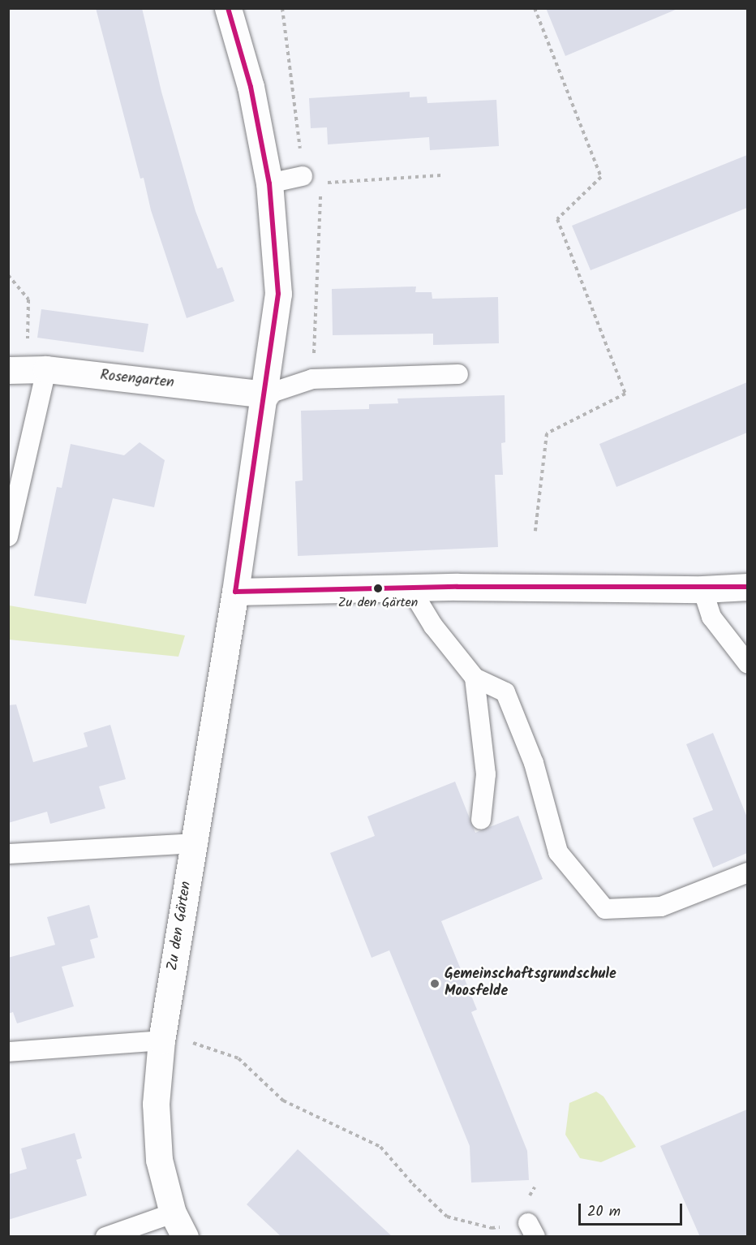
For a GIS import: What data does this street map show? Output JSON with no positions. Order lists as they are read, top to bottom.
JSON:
{
  "streets": {
    "street": ["Rosengarten", "Zu den Gärten"]
  },
  "crossings": [
    ["Rosengarten", "Zu den Gärten"]
  ],
  "places": ["Zu den Gärten", "Gemeinschaftsgrundschule Moosfelde"],
  "scale_bar": "20 m"
}
